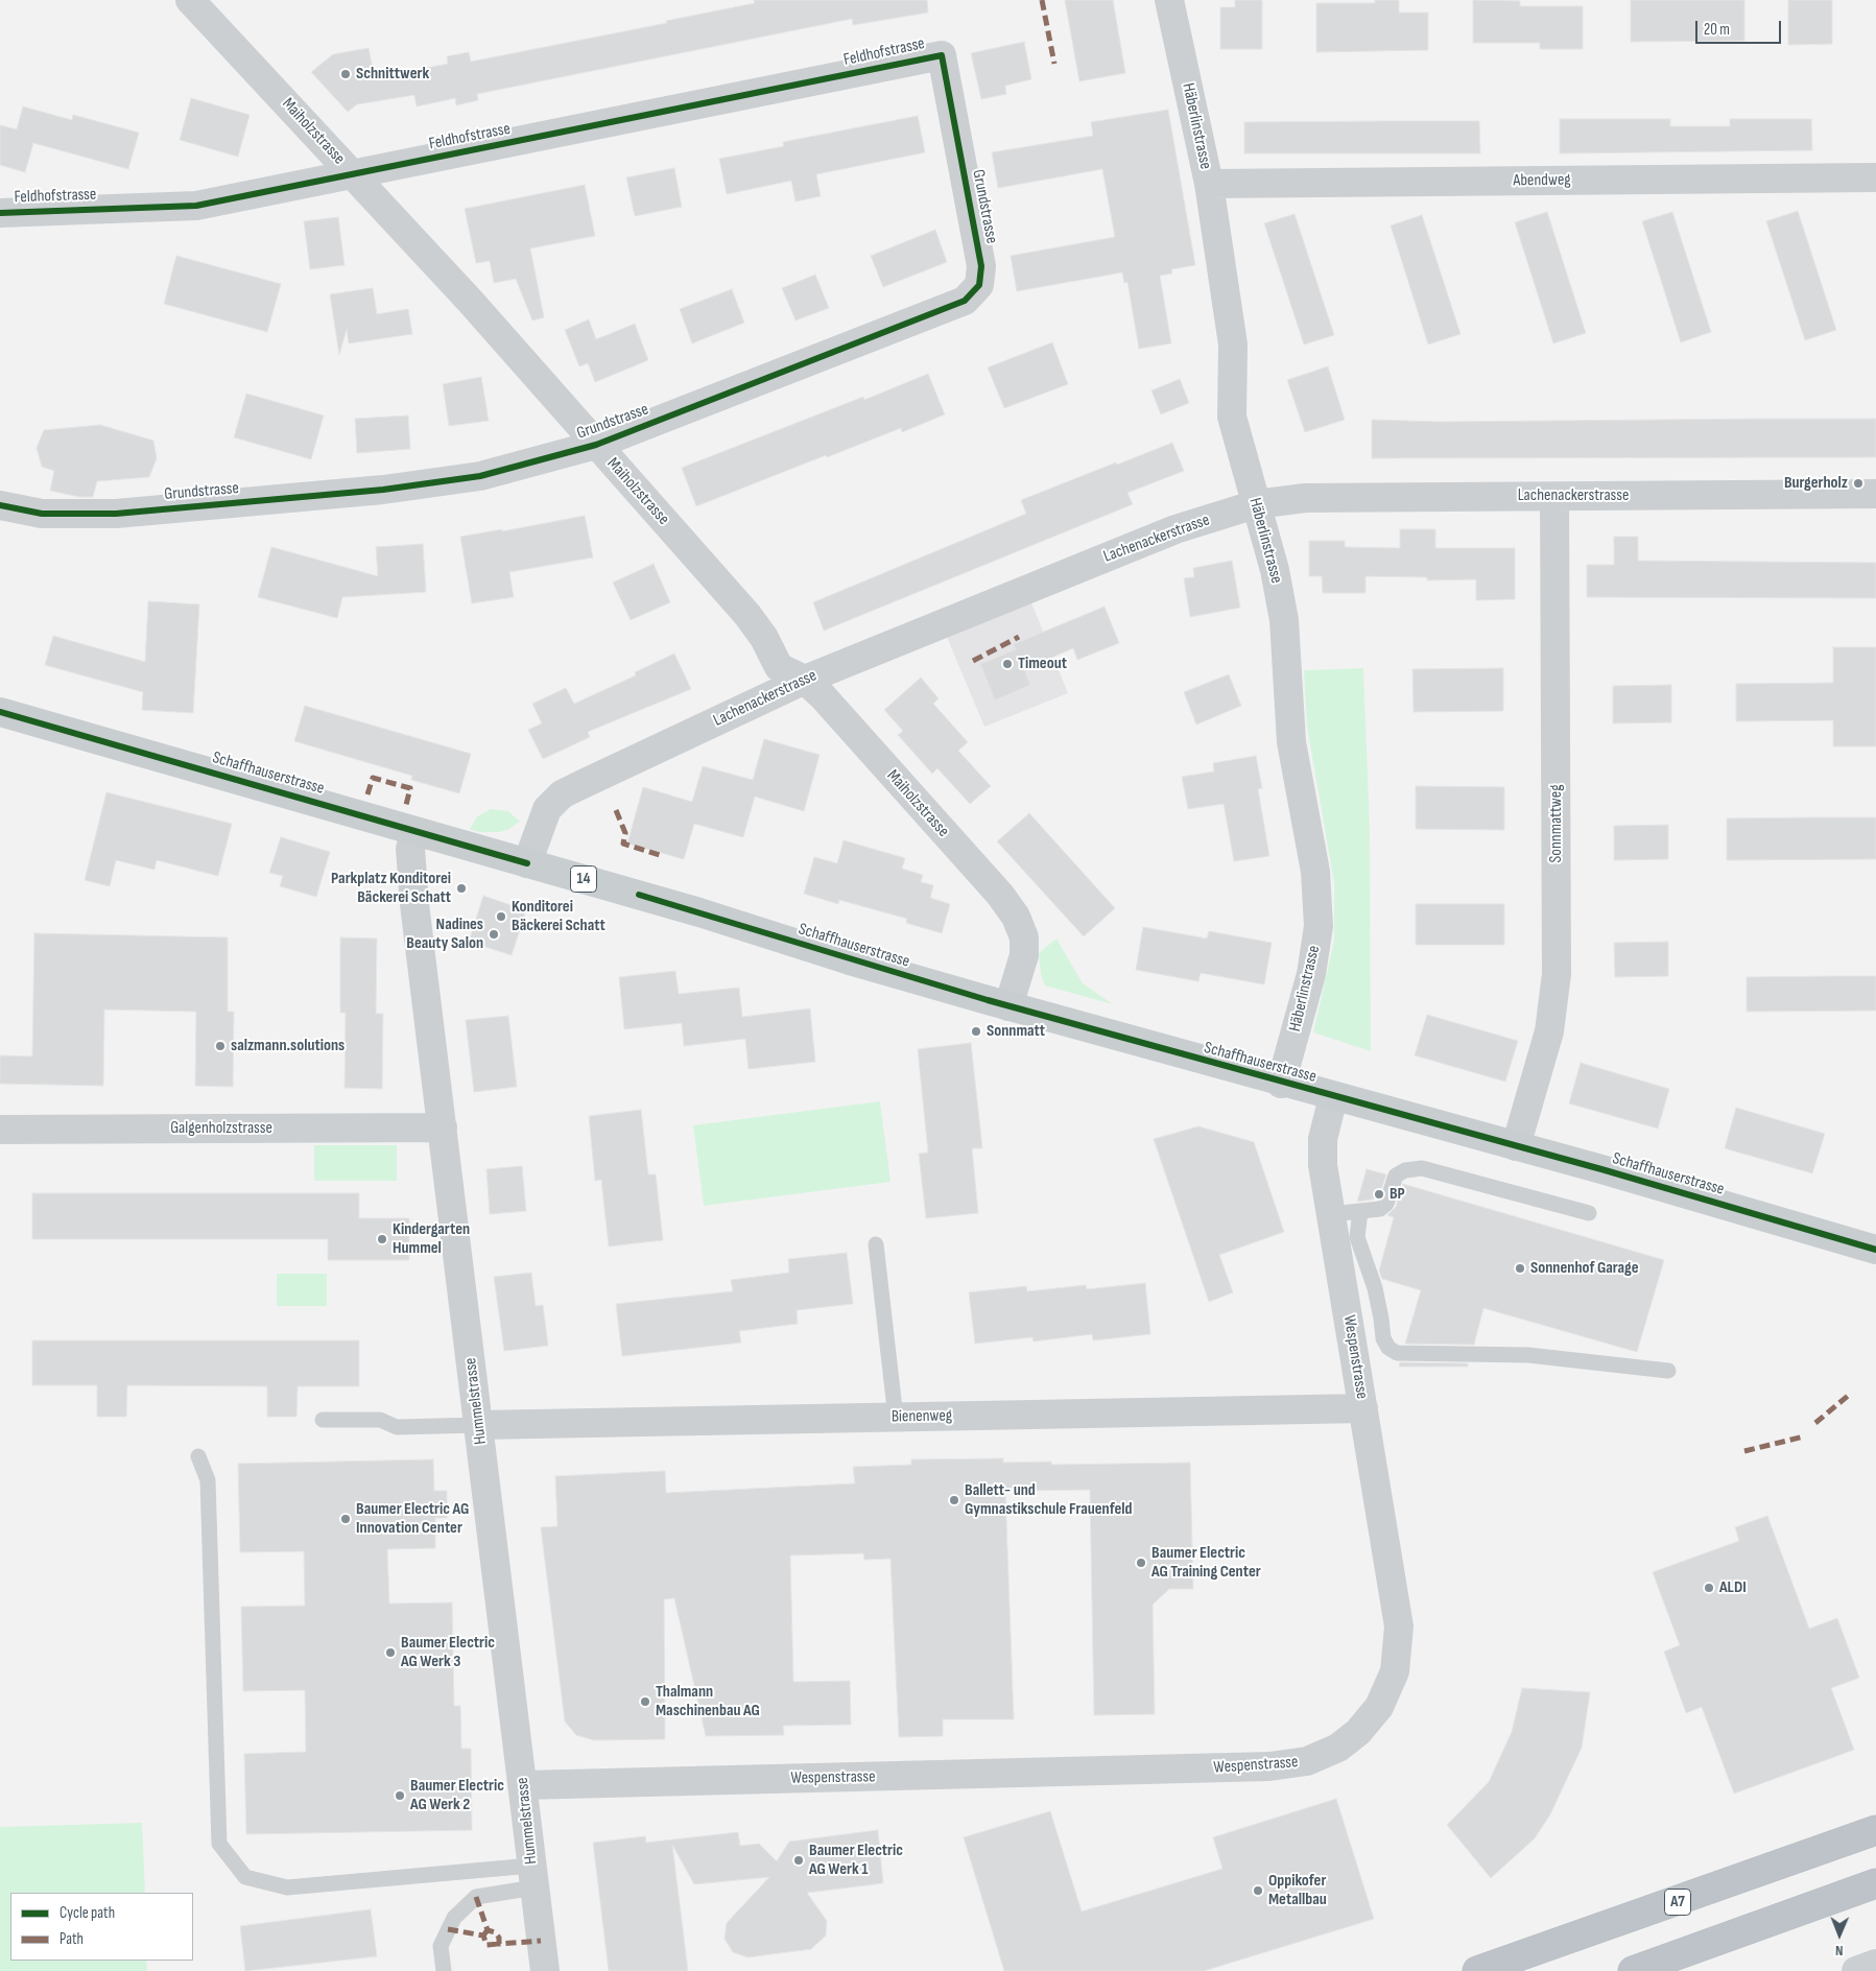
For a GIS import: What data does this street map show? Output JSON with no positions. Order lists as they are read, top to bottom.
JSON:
{
  "streets": {
    "highway": ["A7"],
    "main road": ["Schaffhauserstrasse", "14"],
    "street": [
      "Feldhofstrasse",
      "Häberlinstrasse",
      "Maiholzstrasse",
      "Abendweg",
      "Grundstrasse",
      "Lachenackerstrasse",
      "Sonnmattweg",
      "Galgenholzstrasse",
      "Wespenstrasse",
      "Hummelstrasse",
      "Bienenweg"
    ]
  },
  "crossings": [
    ["Feldhofstrasse", "Maiholzstrasse"],
    ["Feldhofstrasse", "Grundstrasse"],
    ["Häberlinstrasse", "Abendweg"],
    ["Häberlinstrasse", "Lachenackerstrasse"],
    ["Häberlinstrasse", "Schaffhauserstrasse"],
    ["Maiholzstrasse", "Grundstrasse"],
    ["Maiholzstrasse", "Lachenackerstrasse"],
    ["Maiholzstrasse", "Schaffhauserstrasse"],
    ["Lachenackerstrasse", "Schaffhauserstrasse"],
    ["Lachenackerstrasse", "Sonnmattweg"],
    ["Schaffhauserstrasse", "Sonnmattweg"],
    ["Schaffhauserstrasse", "Wespenstrasse"],
    ["Schaffhauserstrasse", "Hummelstrasse"],
    ["Galgenholzstrasse", "Hummelstrasse"],
    ["Wespenstrasse", "Hummelstrasse"],
    ["Wespenstrasse", "Bienenweg"],
    ["Hummelstrasse", "Bienenweg"]
  ],
  "places": [
    "Schnittwerk",
    "Burgerholz",
    "Timeout",
    "Parkplatz Konditorei Bäckerei Schatt",
    "Konditorei Bäckerei Schatt",
    "Nadines Beauty Salon",
    "Sonnmatt",
    "salzmann.solutions",
    "BP",
    "Kindergarten Hummel",
    "Sonnenhof Garage",
    "Ballett- und Gymnastikschule Frauenfeld",
    "Baumer Electric AG Innovation Center",
    "Baumer Electric AG Training Center",
    "ALDI",
    "Baumer Electric AG Werk 3",
    "Thalmann Maschinenbau AG",
    "Baumer Electric AG Werk 2",
    "Baumer Electric AG Werk 1",
    "Oppikofer Metallbau"
  ],
  "legend": ["Cycle path", "Path"],
  "scale_bar": "20 m",
  "north": "bottom"
}
